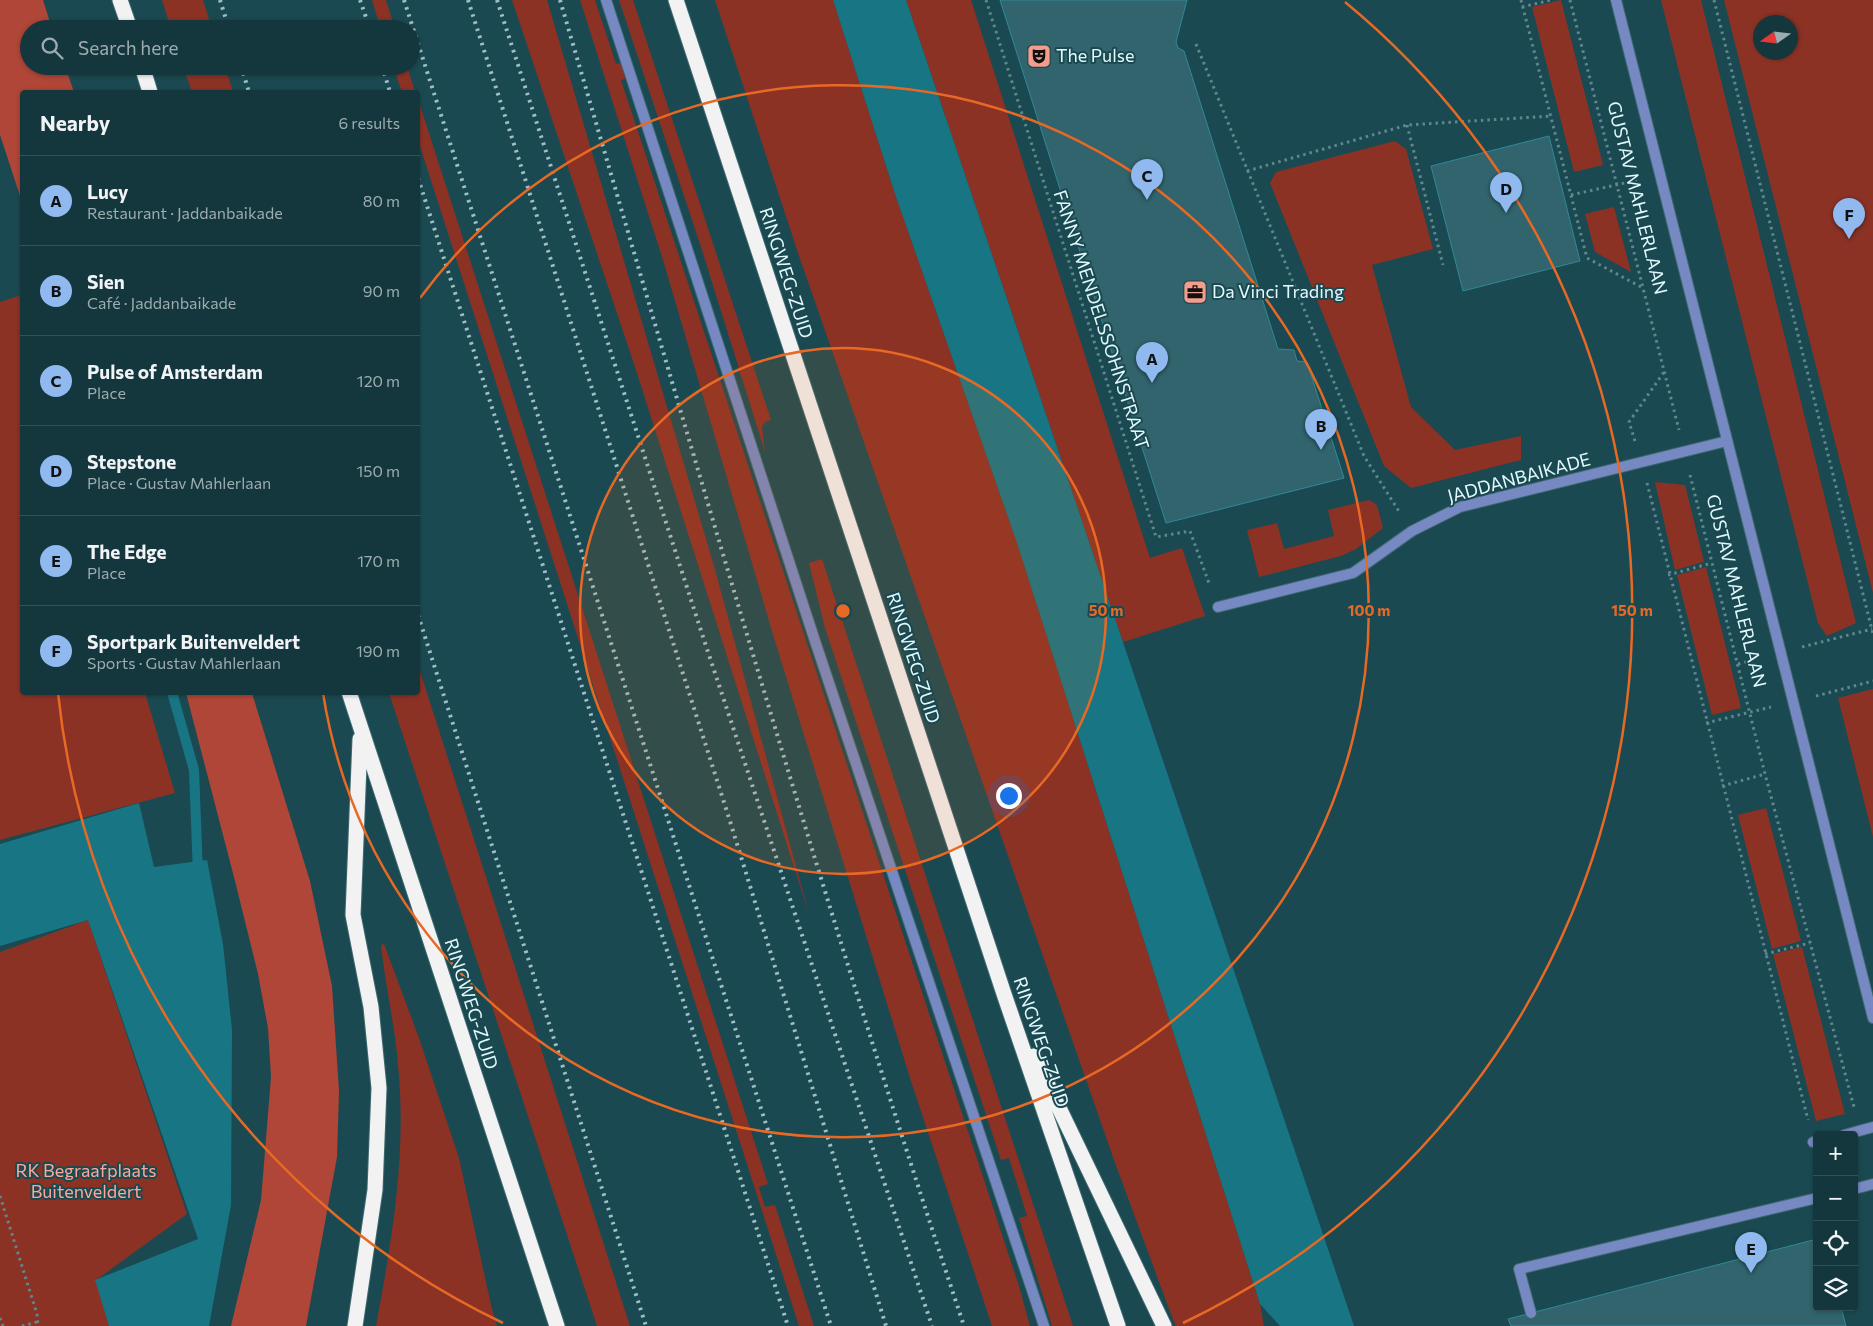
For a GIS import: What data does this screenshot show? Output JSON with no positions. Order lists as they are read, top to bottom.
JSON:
{
  "streets": {
    "highway": ["RINGWEG-ZUID"],
    "street": ["GUSTAV MAHLERLAAN", "JADDANBAIKADE"],
    "path": ["FANNY MENDELSSOHNSTRAAT"]
  },
  "crossings": [
    ["GUSTAV MAHLERLAAN", "JADDANBAIKADE"],
    ["FANNY MENDELSSOHNSTRAAT", "JADDANBAIKADE"]
  ],
  "parks": ["RK Begraafplaats Buitenveldert"],
  "places": {
    "theatre": ["The Pulse"],
    "office": ["Da Vinci Trading"]
  },
  "north": "left",
  "page": {
    "search": "Search here",
    "heading": ["Nearby", "6 results"],
    "list": [
      {
        "mark": "A",
        "name": "Lucy",
        "note": "Restaurant · Jaddanbaikade",
        "value": "80 m"
      },
      {
        "mark": "B",
        "name": "Sien",
        "note": "Café · Jaddanbaikade",
        "value": "90 m"
      },
      {
        "mark": "C",
        "name": "Pulse of Amsterdam",
        "note": "Place",
        "value": "120 m"
      },
      {
        "mark": "D",
        "name": "Stepstone",
        "note": "Place · Gustav Mahlerlaan",
        "value": "150 m"
      },
      {
        "mark": "E",
        "name": "The Edge",
        "note": "Place",
        "value": "170 m"
      },
      {
        "mark": "F",
        "name": "Sportpark Buitenveldert",
        "note": "Sports · Gustav Mahlerlaan",
        "value": "190 m"
      }
    ],
    "pins": [
      "C",
      "D",
      "F",
      "A",
      "B",
      "E"
    ],
    "map_buttons": ["+", "−"]
  },
  "rings": ["50 m", "100 m", "150 m"]
}
